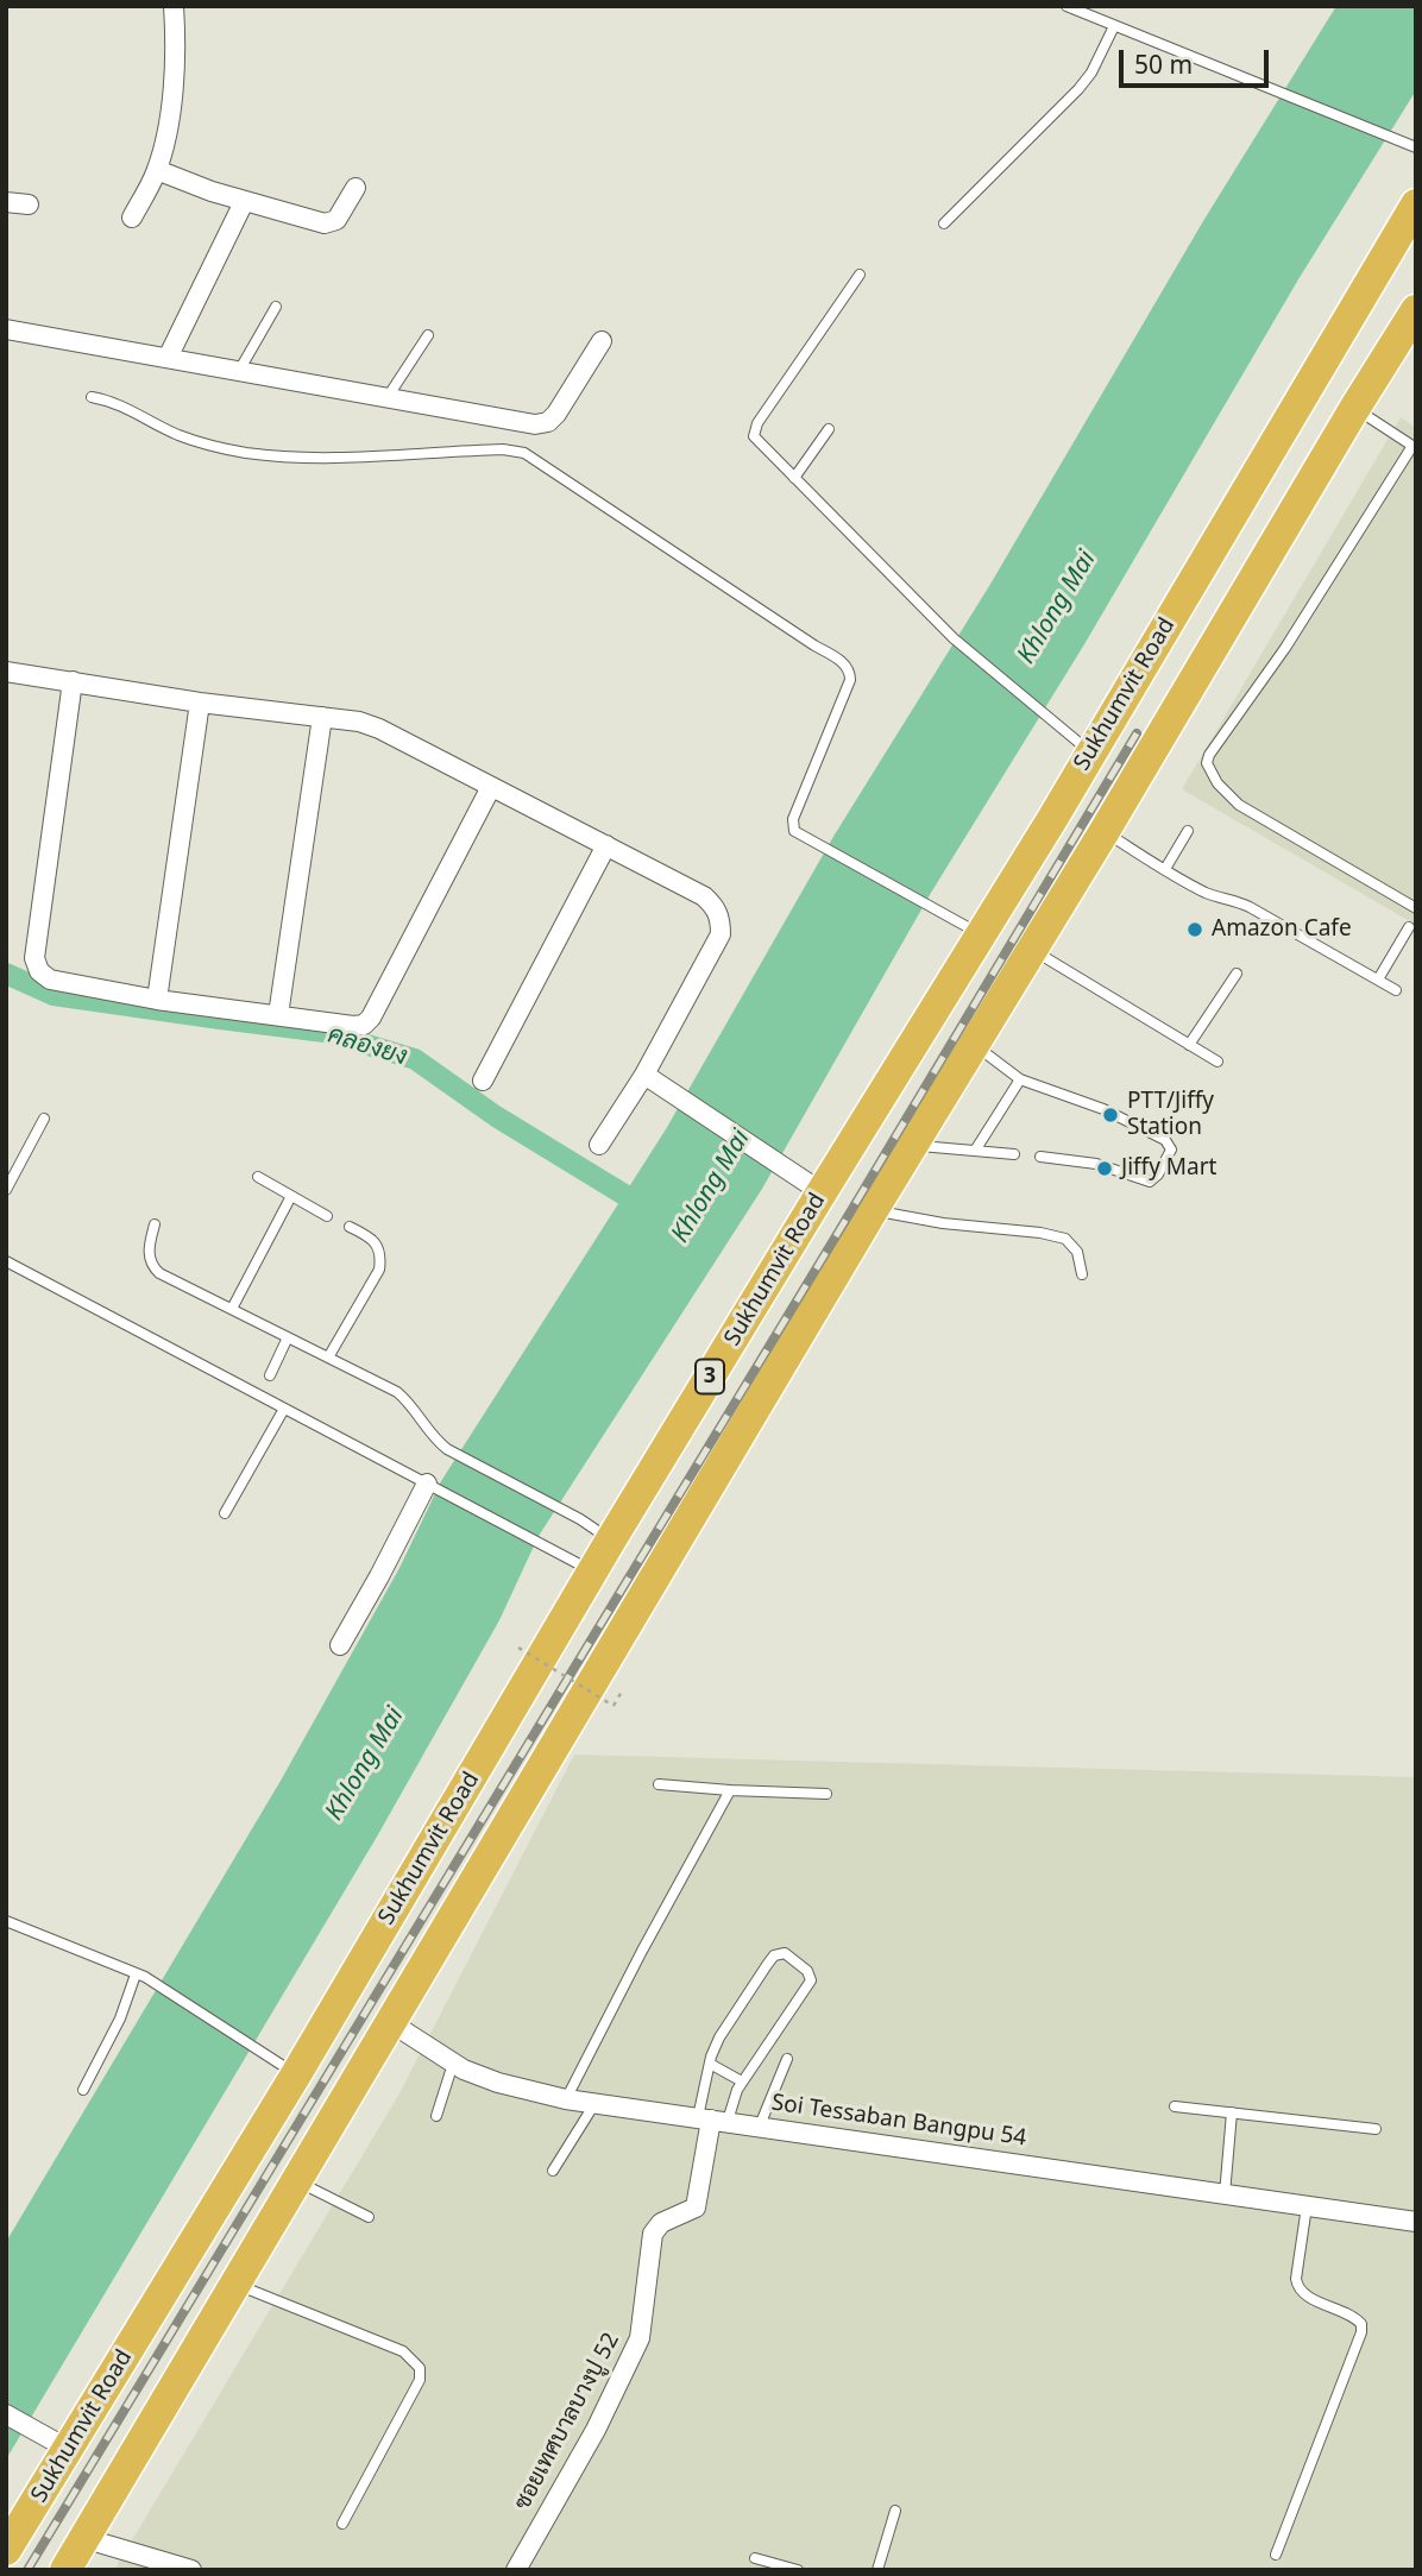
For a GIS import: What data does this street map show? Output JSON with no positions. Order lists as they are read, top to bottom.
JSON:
{
  "streets": {
    "highway": ["Sukhumvit Road", "3"],
    "street": ["Soi Tessaban Bangpu 54", "ซอยเทศบาลบางปู 52"]
  },
  "crossings": [
    ["3", "Soi Tessaban Bangpu 54"],
    ["Soi Tessaban Bangpu 54", "ซอยเทศบาลบางปู 52"]
  ],
  "water": ["Khlong Mai", "คลองยง"],
  "places": ["Amazon Cafe", "PTT/Jiffy Station", "Jiffy Mart"],
  "scale_bar": "50 m"
}
